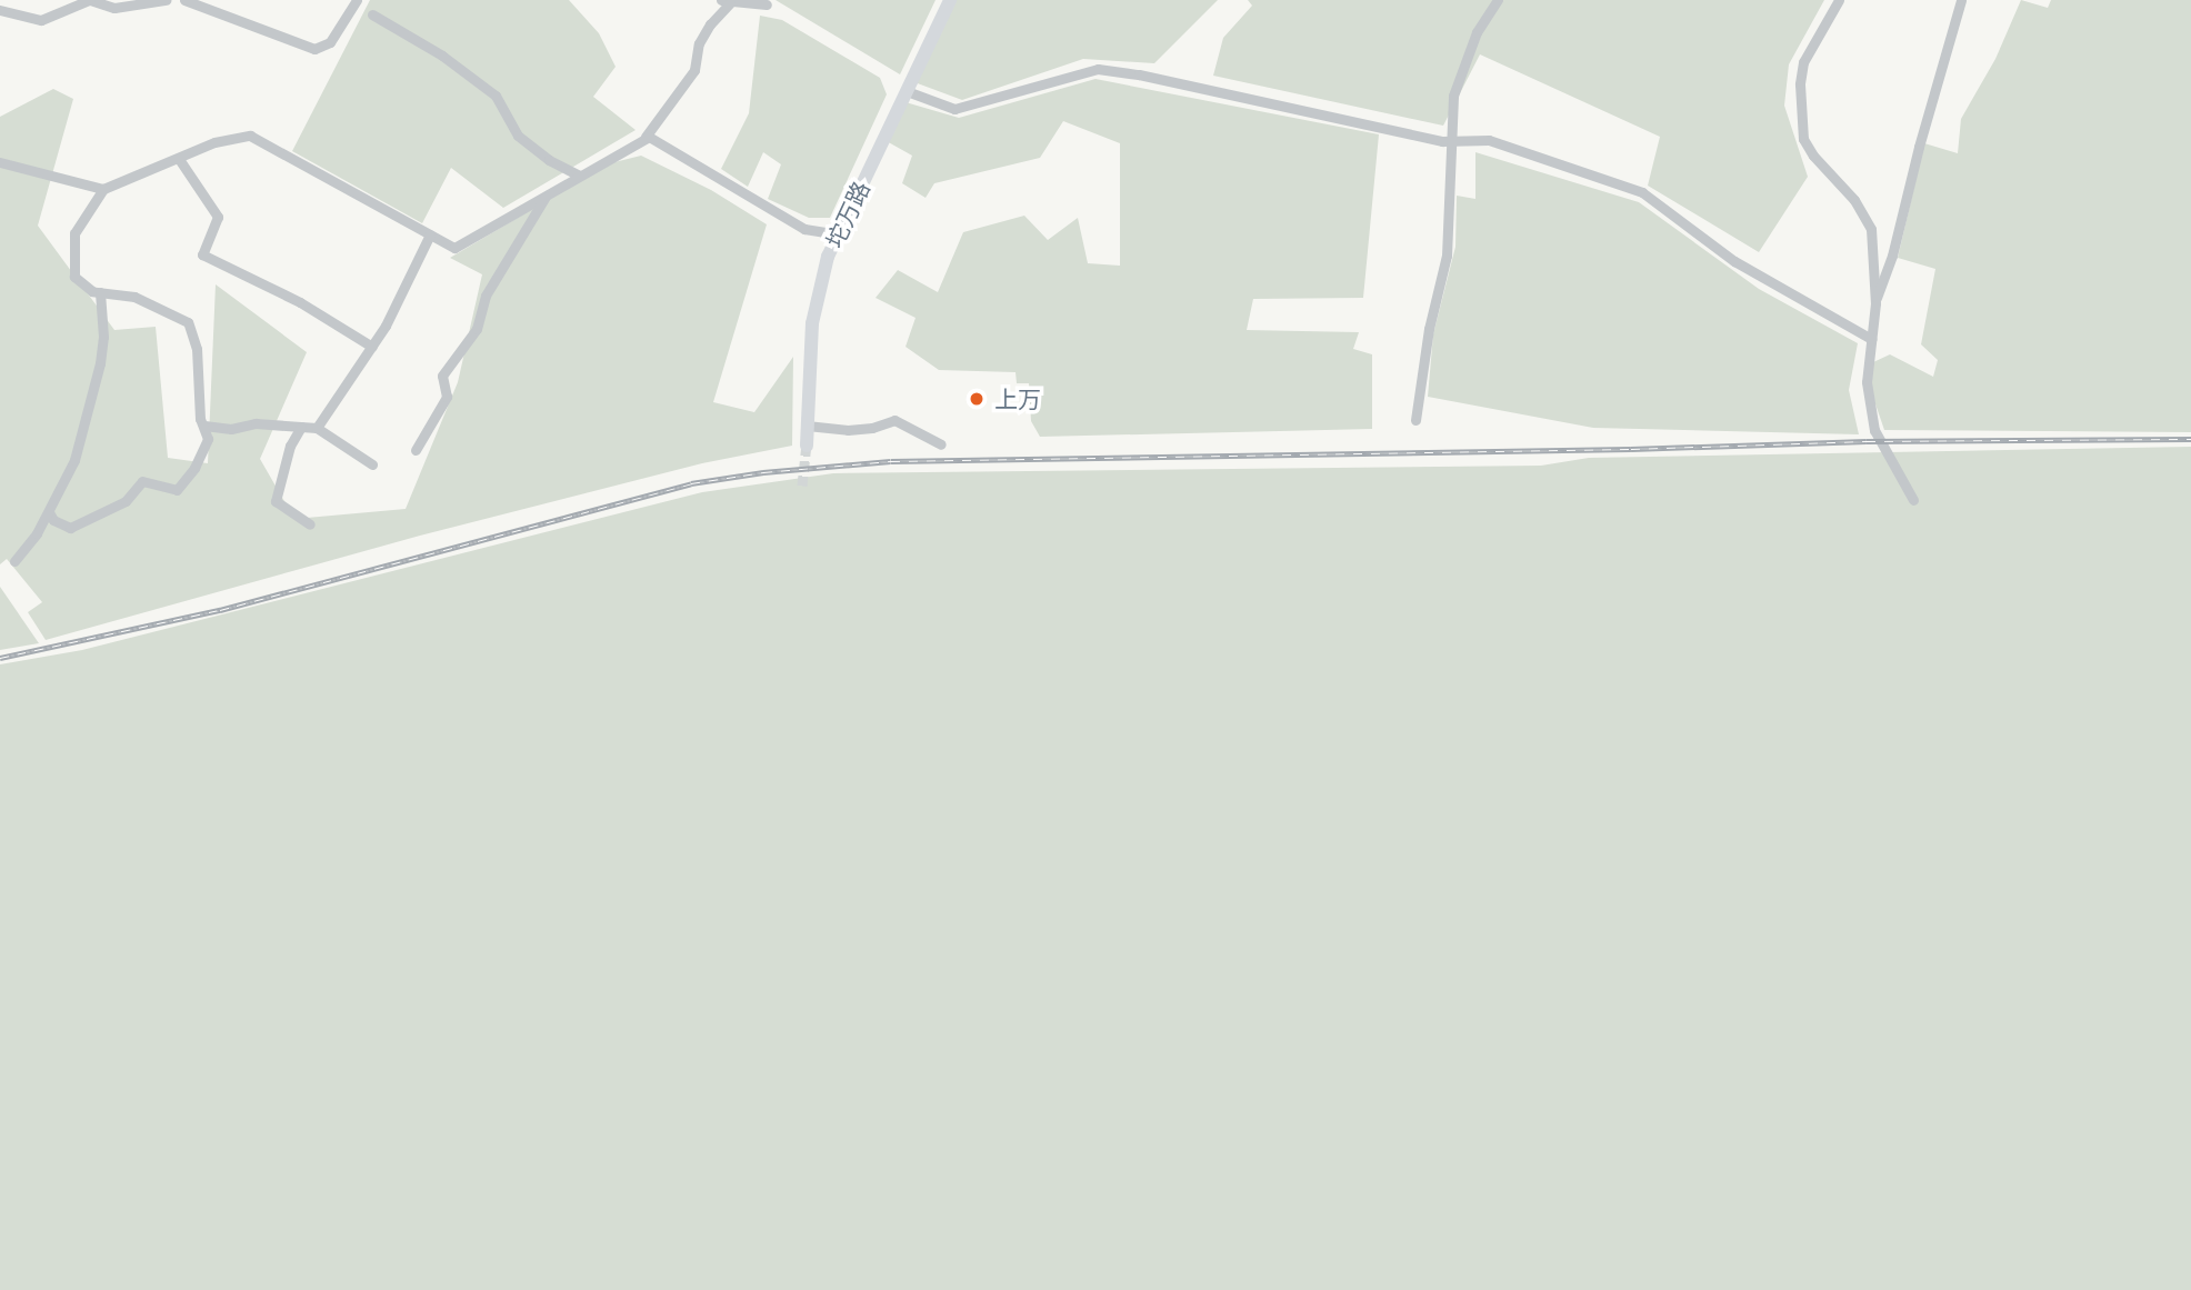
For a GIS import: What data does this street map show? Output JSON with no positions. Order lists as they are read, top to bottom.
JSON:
{
  "streets": {
    "main road": ["坨万路"]
  },
  "places": ["上万"]
}
